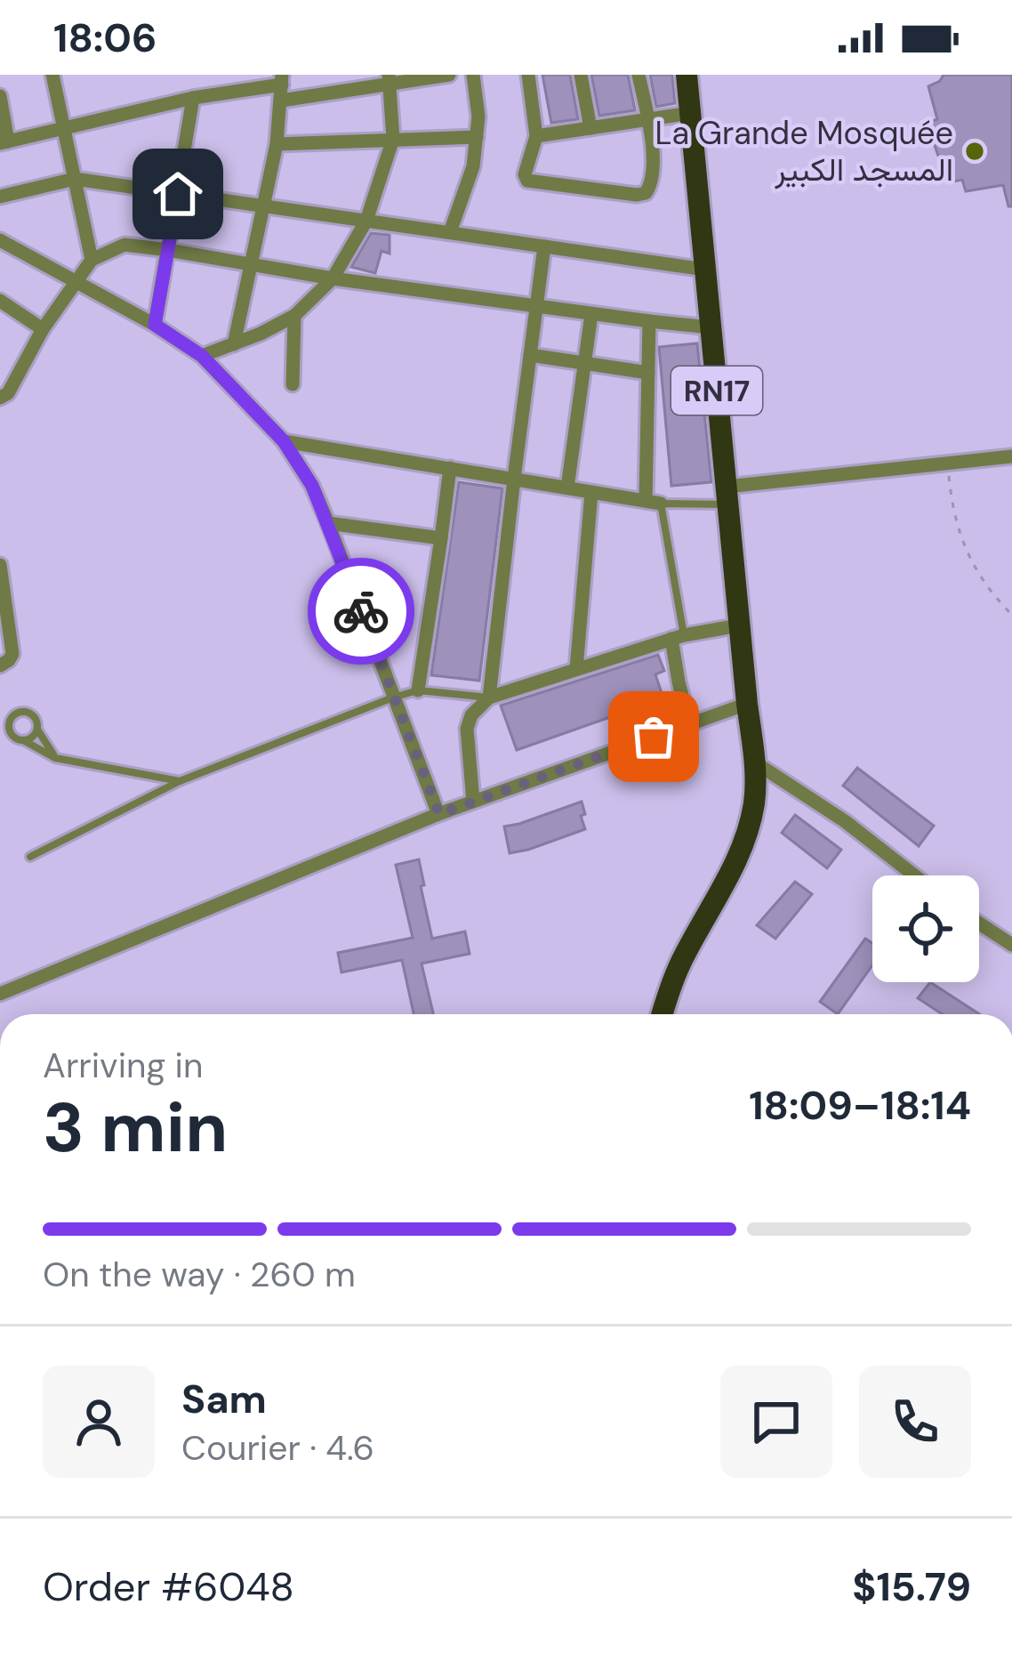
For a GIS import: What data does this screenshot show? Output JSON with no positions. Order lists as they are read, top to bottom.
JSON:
{
  "streets": {
    "main road": ["RN17"]
  },
  "places": ["La Grande Mosquée المسجد الكبير"],
  "page": {
    "status": "18:06",
    "heading": ["3 min", "Arriving in", "18:09–18:14"],
    "panel": [
      "Sam",
      "Courier · 4.6",
      "Order #6048",
      "$15.79"
    ],
    "bar": "On the way · 260 m"
  }
}
